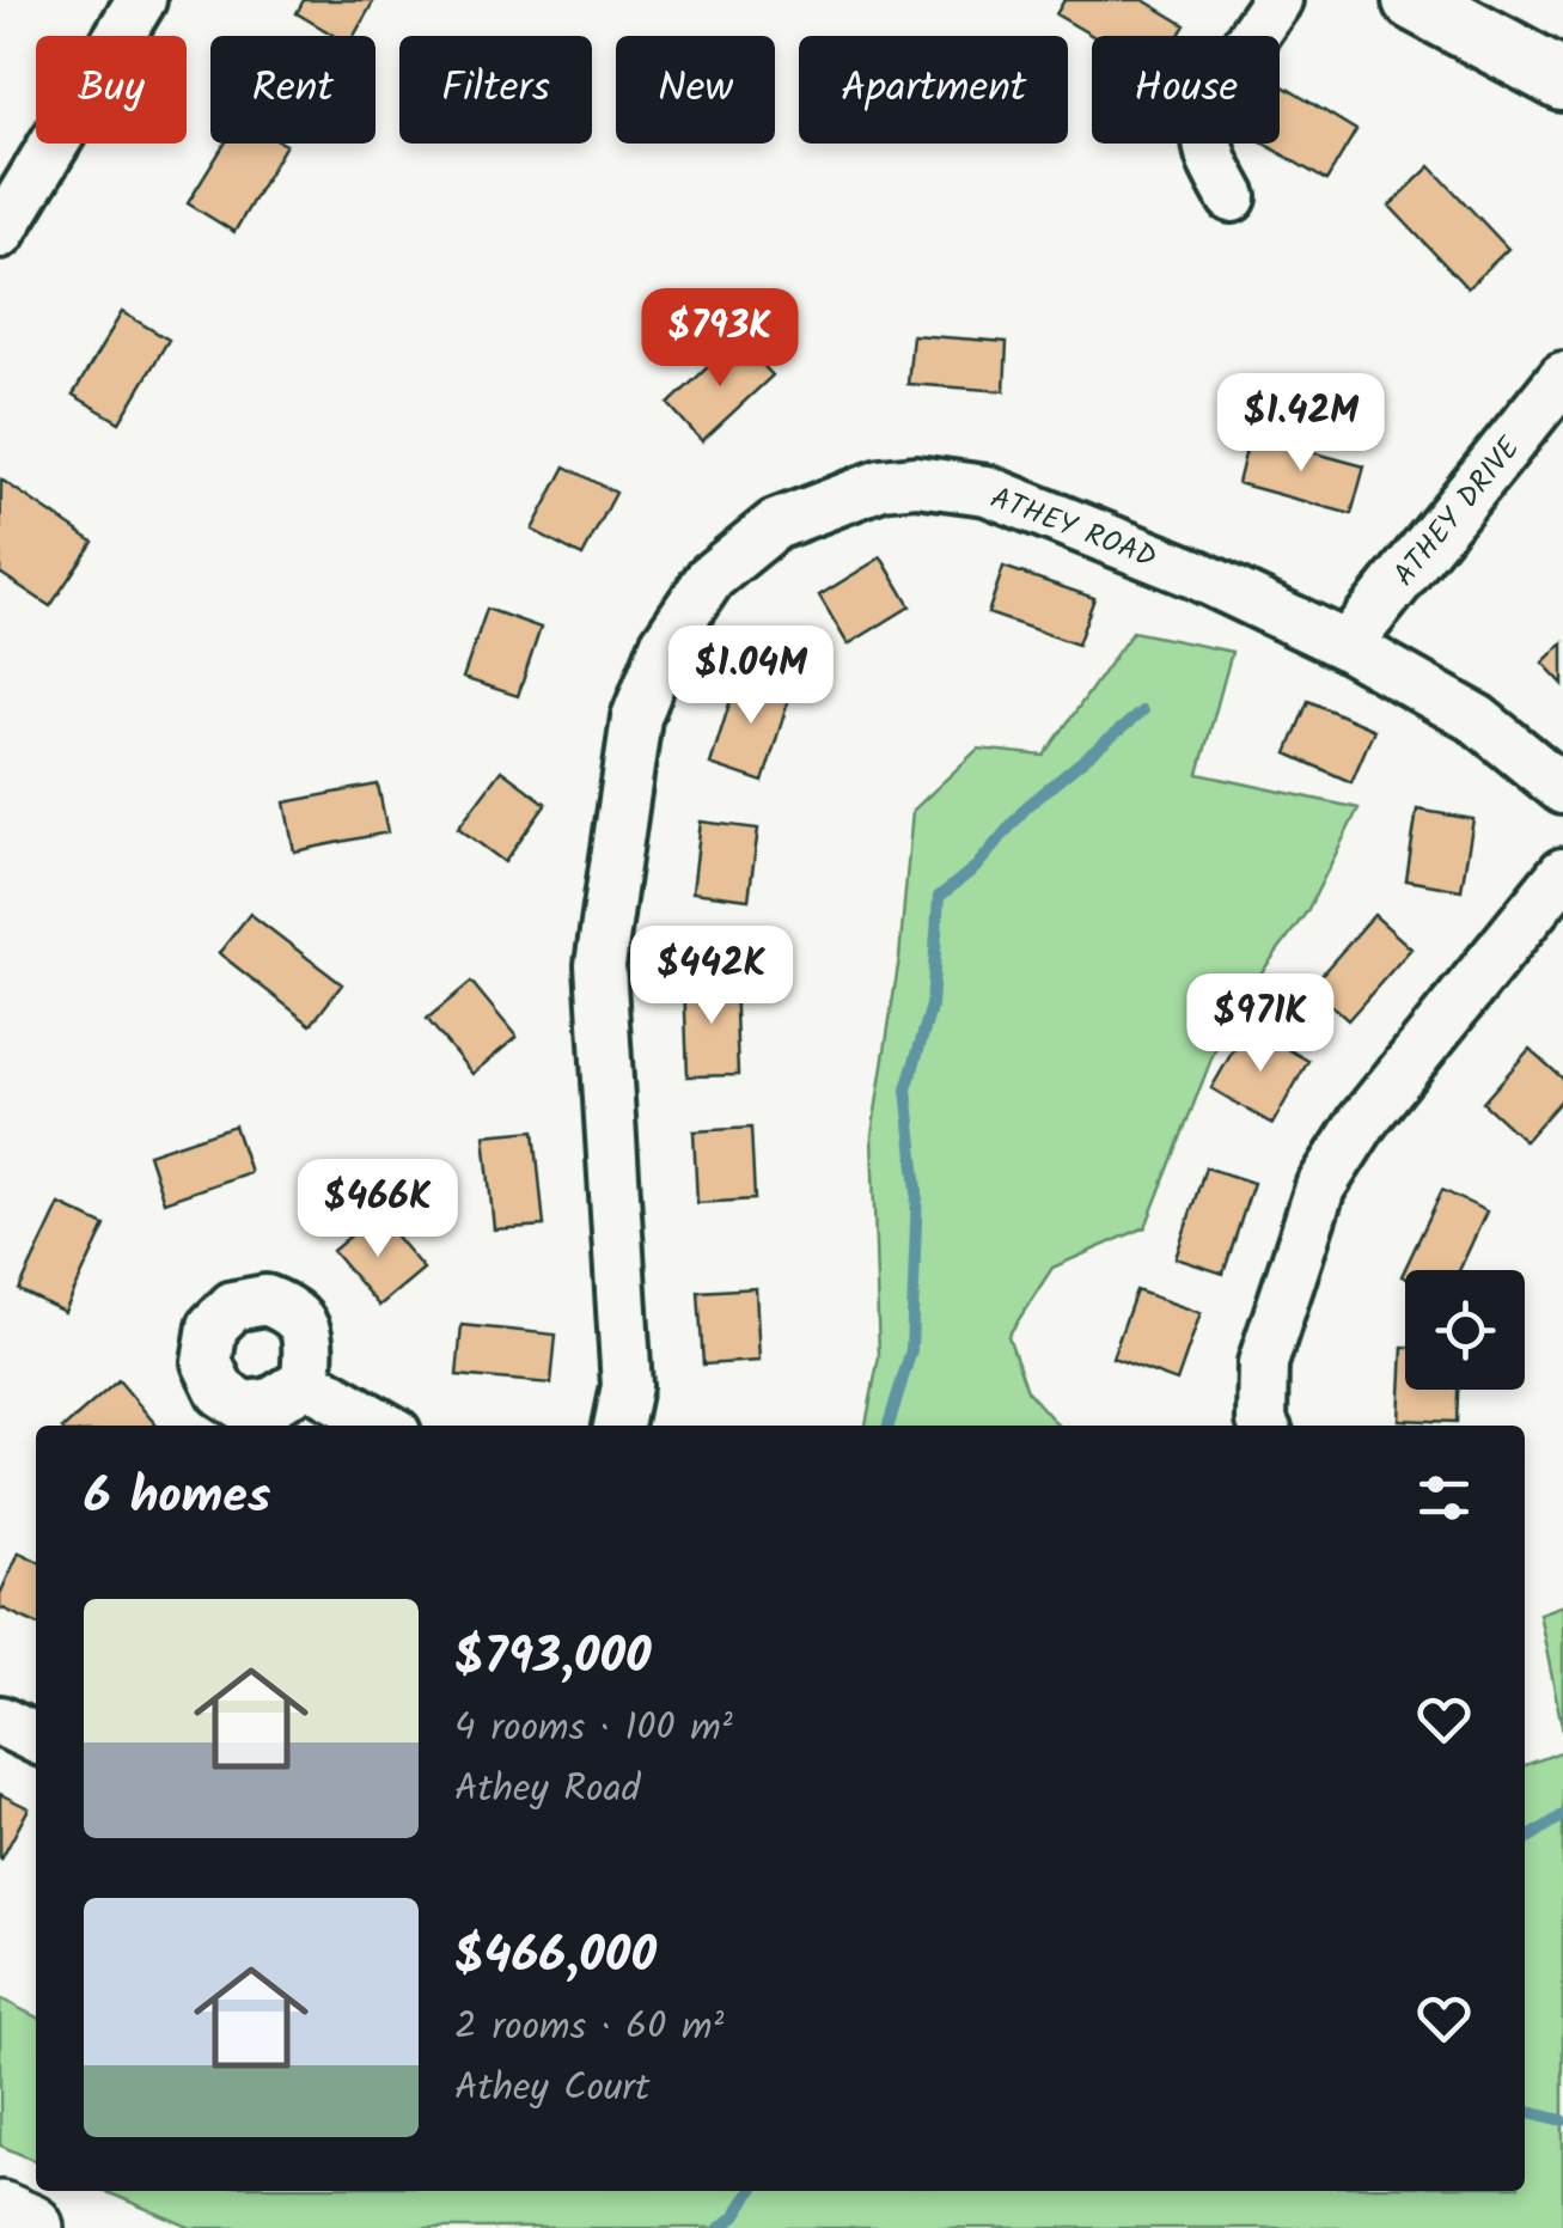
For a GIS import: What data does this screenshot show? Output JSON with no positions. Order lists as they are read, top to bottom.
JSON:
{
  "streets": {
    "street": ["ATHEY DRIVE", "ATHEY ROAD"]
  },
  "crossings": [
    ["ATHEY DRIVE", "ATHEY ROAD"]
  ],
  "page": {
    "chip": [
      "Buy",
      "Rent",
      "Filters",
      "New",
      "Apartment",
      "House"
    ],
    "price": [
      "$793K",
      "$1.42M",
      "$1.04M",
      "$442K",
      "$971K",
      "$466K"
    ],
    "heading": "6 homes",
    "list": [
      {
        "name": "$793,000",
        "note": "4 rooms · 100 m² · Athey Road"
      },
      {
        "name": "$466,000",
        "note": "2 rooms · 60 m² · Athey Court"
      }
    ]
  }
}
